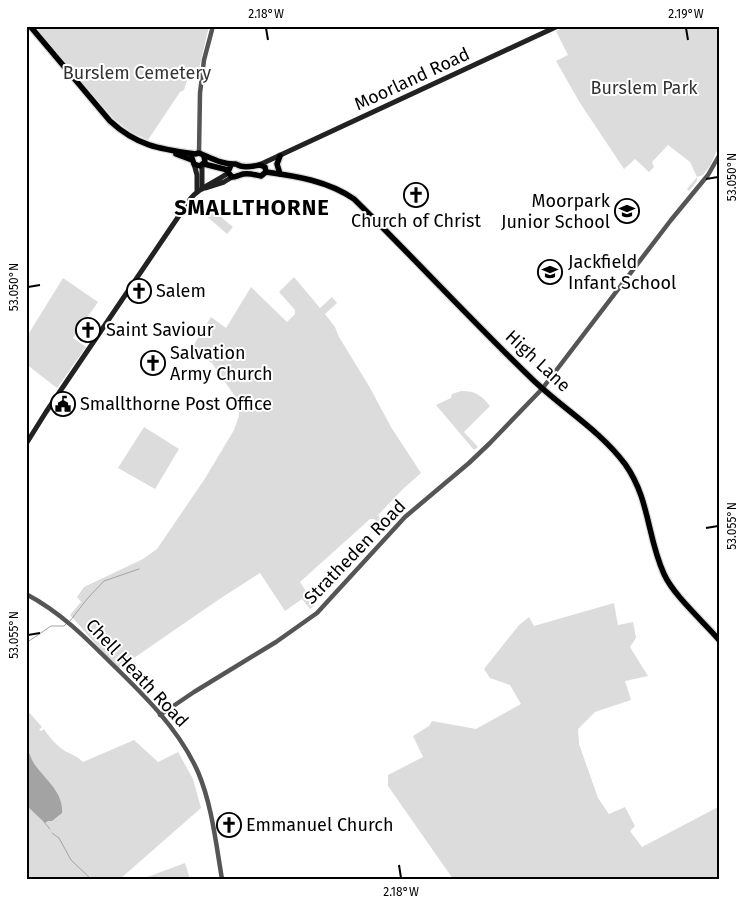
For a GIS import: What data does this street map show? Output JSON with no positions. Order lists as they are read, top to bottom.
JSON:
{
  "streets": {
    "main road": ["Moorland Road", "High Lane"],
    "street": ["Stratheden Road", "Chell Heath Road"]
  },
  "crossings": [
    ["Moorland Road", "High Lane"],
    ["High Lane", "Stratheden Road"],
    ["Stratheden Road", "Chell Heath Road"]
  ],
  "districts": ["SMALLTHORNE"],
  "parks": ["Burslem Cemetery", "Burslem Park"],
  "places": {
    "church": [
      "Church of Christ",
      "Salem",
      "Saint Saviour",
      "Salvation Army Church",
      "Emmanuel Church"
    ],
    "school or university": ["Moorpark Junior School", "Jackfield Infant School"],
    "public building": ["Smallthorne Post Office"]
  },
  "coordinates": [
    "2.18°W",
    "2.19°W",
    "53.050°N",
    "53.055°N"
  ]
}
